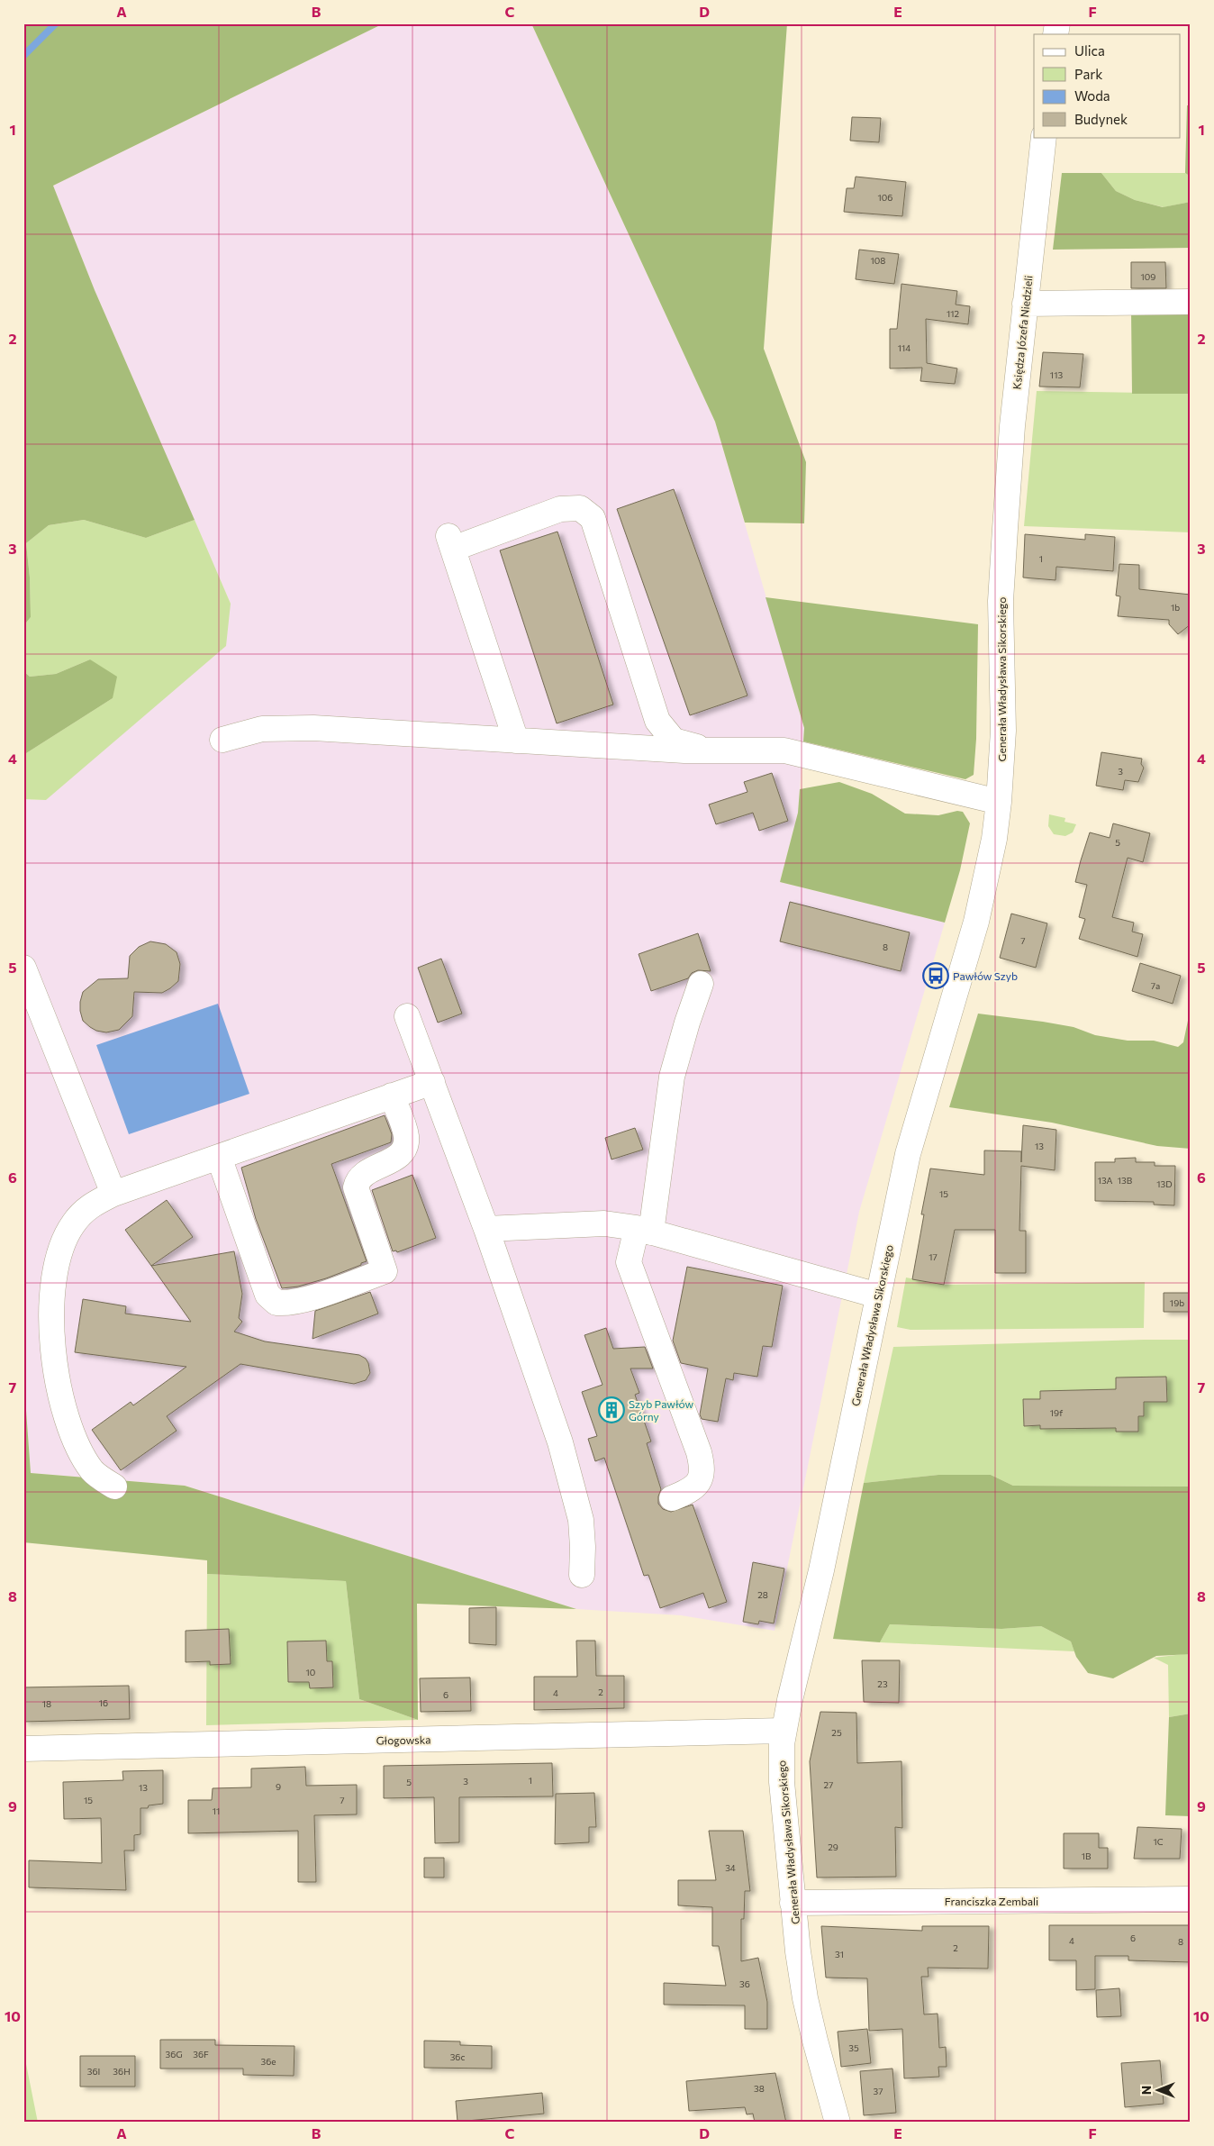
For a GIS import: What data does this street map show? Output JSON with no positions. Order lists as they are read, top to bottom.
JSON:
{
  "streets": {
    "street": [
      "Księdza Józefa Niedzieli",
      "Generała Władysława Sikorskiego",
      "Głogowska",
      "Franciszka Zembali"
    ]
  },
  "crossings": [
    ["Księdza Józefa Niedzieli", "Generała Władysława Sikorskiego"],
    ["Generała Władysława Sikorskiego", "Głogowska"],
    ["Generała Władysława Sikorskiego", "Franciszka Zembali"]
  ],
  "places": {
    "bus stop": ["Pawłów Szyb"],
    "building": ["Szyb Pawłów Górny"]
  },
  "house_numbers": [
    "106",
    "108",
    "109",
    "112",
    "114",
    "113",
    "1",
    "1b",
    "3",
    "5",
    "7",
    "8",
    "7a",
    "13",
    "13A",
    "13B",
    "13D",
    "15",
    "17",
    "19b",
    "19f",
    "28",
    "10",
    "23",
    "2",
    "4",
    "6",
    "16",
    "18",
    "25",
    "1",
    "3",
    "5",
    "27",
    "9",
    "13",
    "15",
    "7",
    "11",
    "1C",
    "29",
    "1B",
    "34",
    "6",
    "4",
    "8",
    "2",
    "31",
    "36",
    "35",
    "36G",
    "36F",
    "36c",
    "36e",
    "36I",
    "36H",
    "38",
    "37"
  ],
  "legend": [
    "Ulica",
    "Park",
    "Woda",
    "Budynek"
  ],
  "north": "left",
  "grid": {
    "columns": [
      "A",
      "B",
      "C",
      "D",
      "E",
      "F"
    ],
    "rows": [
      "1",
      "2",
      "3",
      "4",
      "5",
      "6",
      "7",
      "8",
      "9",
      "10"
    ]
  }
}
